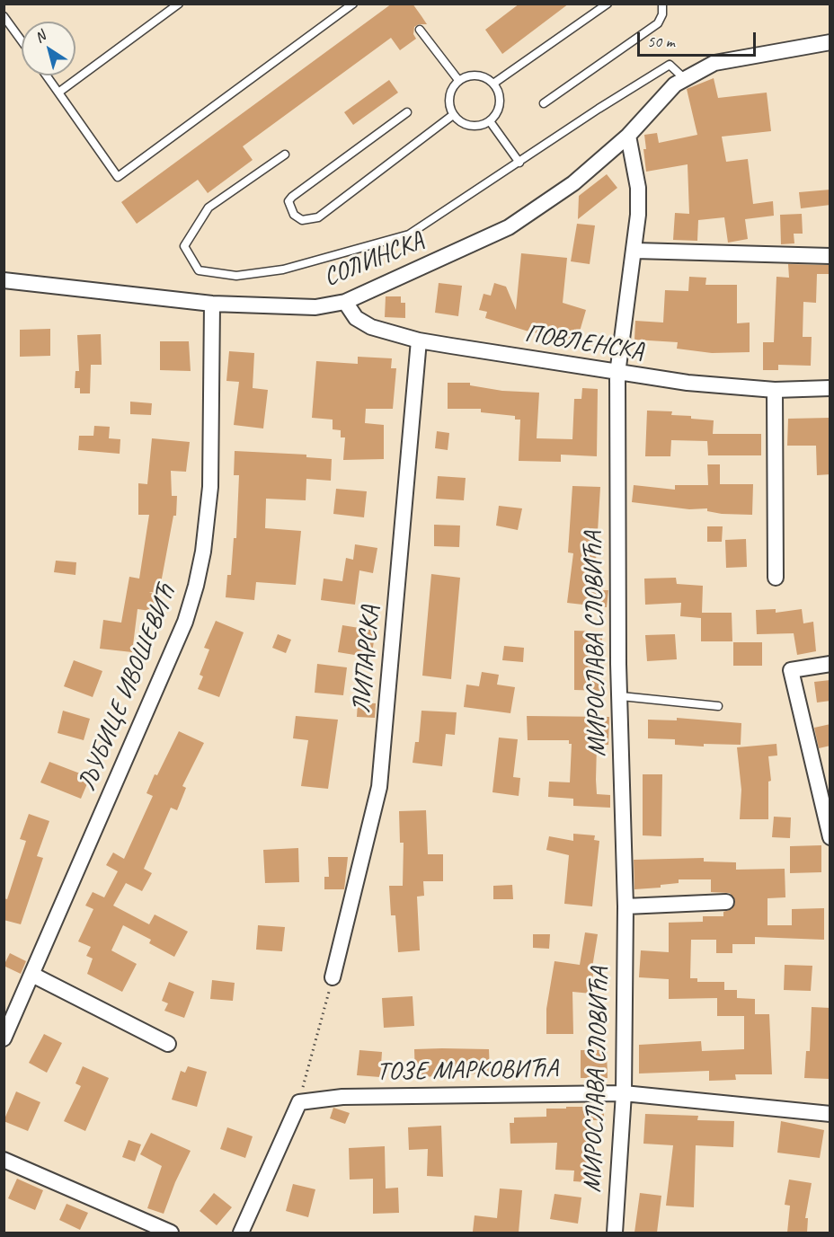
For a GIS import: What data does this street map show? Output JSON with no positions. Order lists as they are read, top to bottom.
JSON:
{
  "streets": {
    "street": [
      "СОЛИНСКА",
      "ПОВЛЕНСКА",
      "МИРОСЛАВА СЛОВИЋА",
      "ЛИПАРСКА",
      "ЉУБИЦЕ ИВОШЕВИЋ",
      "ТОЗЕ МАРКОВИЋА"
    ]
  },
  "crossings": [
    ["СОЛИНСКА", "ПОВЛЕНСКА"],
    ["СОЛИНСКА", "ЉУБИЦЕ ИВОШЕВИЋ"],
    ["ПОВЛЕНСКА", "МИРОСЛАВА СЛОВИЋА"],
    ["ПОВЛЕНСКА", "ЛИПАРСКА"],
    ["МИРОСЛАВА СЛОВИЋА", "ТОЗЕ МАРКОВИЋА"]
  ],
  "scale_bar": "50 m",
  "north": "top left"
}
